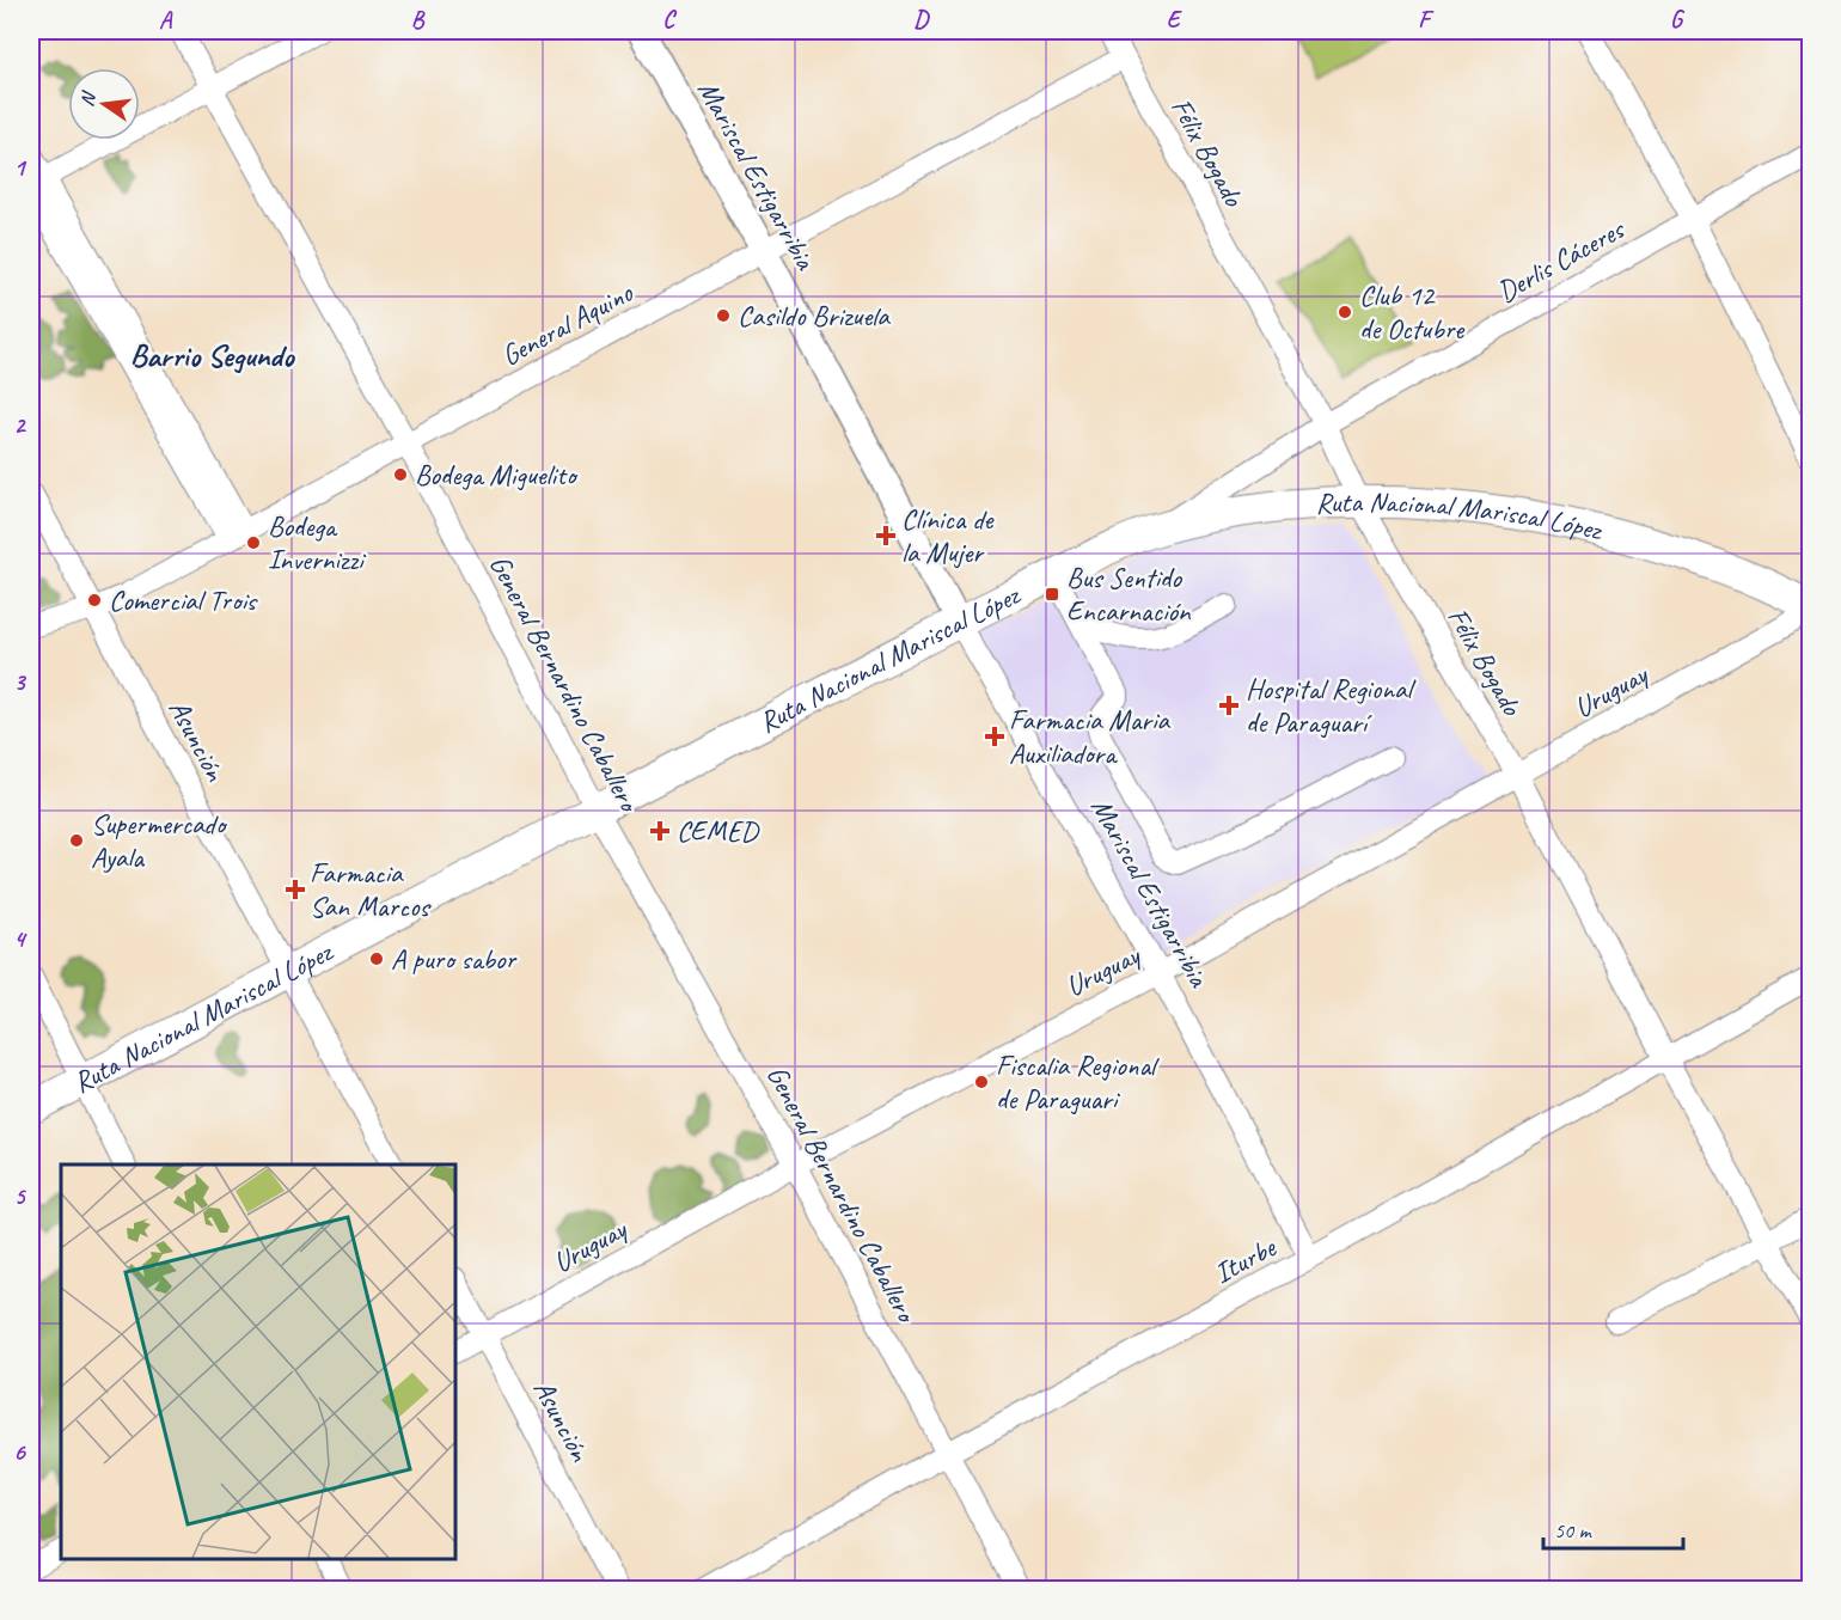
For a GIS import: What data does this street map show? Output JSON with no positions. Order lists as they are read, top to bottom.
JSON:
{
  "streets": {
    "highway": ["Ruta Nacional Mariscal López"],
    "main road": ["Mariscal Estigarribia"],
    "street": [
      "Félix Bogado",
      "Derlis Cáceres",
      "General Aquino",
      "General Bernardino Caballero",
      "Uruguay",
      "Asunción",
      "Iturbe"
    ]
  },
  "crossings": [
    ["Félix Bogado", "Derlis Cáceres"],
    ["Félix Bogado", "General Aquino"],
    ["Félix Bogado", "Ruta Nacional Mariscal López"],
    ["Félix Bogado", "Uruguay"],
    ["Félix Bogado", "Iturbe"],
    ["Mariscal Estigarribia", "General Aquino"],
    ["Mariscal Estigarribia", "Ruta Nacional Mariscal López"],
    ["Mariscal Estigarribia", "Uruguay"],
    ["Mariscal Estigarribia", "Iturbe"],
    ["Derlis Cáceres", "Ruta Nacional Mariscal López"],
    ["General Aquino", "General Bernardino Caballero"],
    ["General Aquino", "Asunción"],
    ["Ruta Nacional Mariscal López", "General Bernardino Caballero"],
    ["Ruta Nacional Mariscal López", "Asunción"],
    ["General Bernardino Caballero", "Uruguay"],
    ["General Bernardino Caballero", "Iturbe"],
    ["Uruguay", "Asunción"]
  ],
  "districts": ["Barrio Segundo"],
  "places": {
    "other": [
      "Club 12 de Octubre",
      "Casildo Brizuela",
      "Bodega Miguelito",
      "Bodega Invernizzi",
      "Comercial Trois",
      "Supermercado Ayala",
      "A puro sabor",
      "Fiscalia Regional de Paraguari"
    ],
    "health": [
      "Clínica de la Mujer",
      "Hospital Regional de Paraguarí",
      "Farmacia Maria Auxiliadora",
      "CEMED",
      "Farmacia San Marcos"
    ],
    "transit": ["Bus Sentido Encarnación"]
  },
  "scale_bar": "50 m",
  "north": "left",
  "grid": {
    "columns": [
      "A",
      "B",
      "C",
      "D",
      "E",
      "F",
      "G"
    ],
    "rows": [
      "1",
      "2",
      "3",
      "4",
      "5",
      "6"
    ]
  }
}
